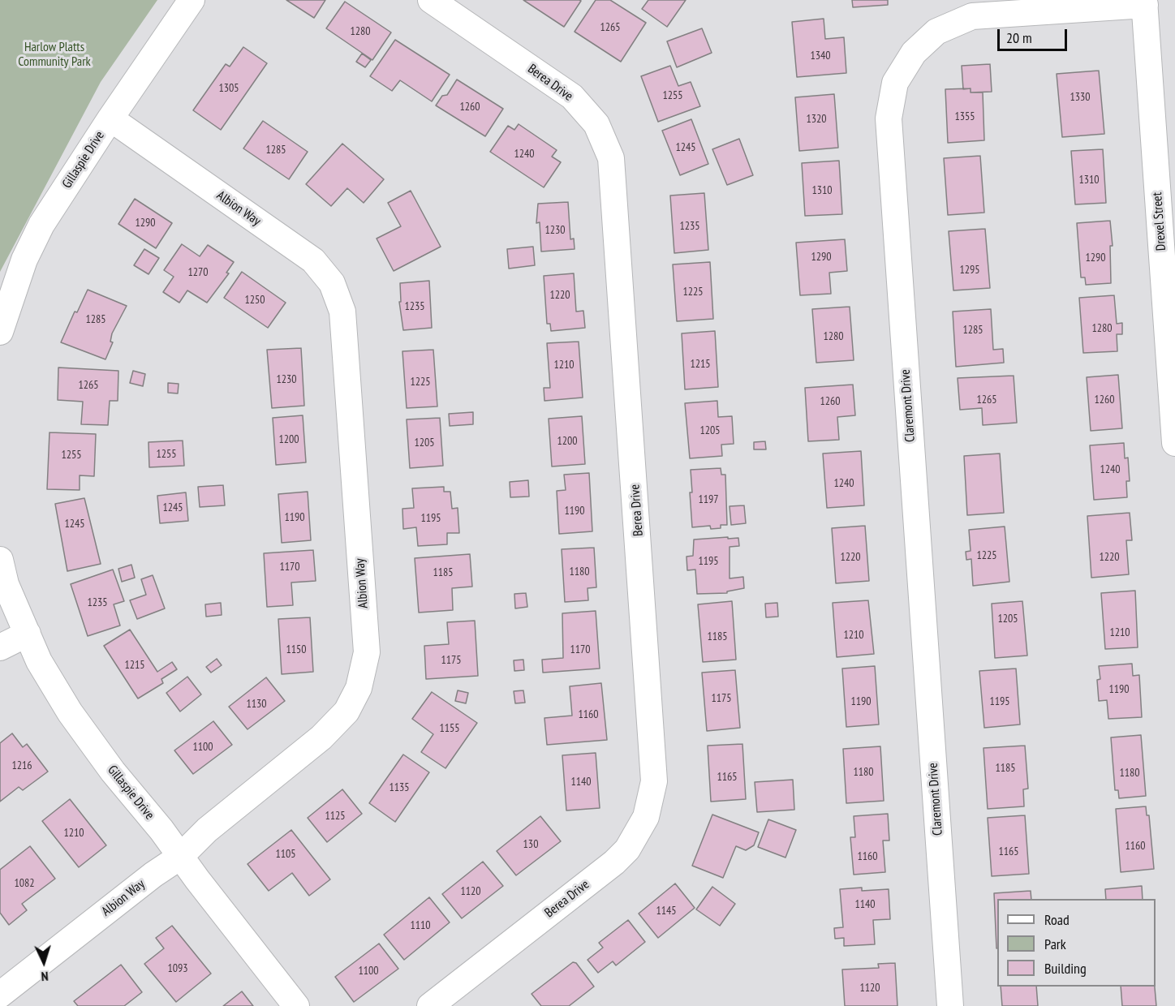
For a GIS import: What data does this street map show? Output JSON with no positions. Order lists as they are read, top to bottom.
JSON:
{
  "streets": {
    "street": [
      "Berea Drive",
      "Gillaspie Drive",
      "Albion Way",
      "Drexel Street",
      "Claremont Drive"
    ]
  },
  "crossings": [
    ["Gillaspie Drive", "Albion Way"],
    ["Drexel Street", "Claremont Drive"]
  ],
  "parks": ["Harlow Platts Community Park"],
  "house_numbers": [
    "1265",
    "1280",
    "1340",
    "1305",
    "1255",
    "1330",
    "1260",
    "1355",
    "1320",
    "1245",
    "1285",
    "1240",
    "1310",
    "1310",
    "1290",
    "1235",
    "1230",
    "1290",
    "1290",
    "1295",
    "1270",
    "1225",
    "1220",
    "1250",
    "1235",
    "1285",
    "1280",
    "1285",
    "1280",
    "1215",
    "1210",
    "1230",
    "1225",
    "1265",
    "1265",
    "1260",
    "1260",
    "1205",
    "1200",
    "1200",
    "1205",
    "1255",
    "1255",
    "1240",
    "1240",
    "1197",
    "1245",
    "1190",
    "1190",
    "1195",
    "1245",
    "1225",
    "1220",
    "1220",
    "1195",
    "1170",
    "1180",
    "1185",
    "1235",
    "1205",
    "1210",
    "1210",
    "1185",
    "1150",
    "1170",
    "1175",
    "1215",
    "1190",
    "1175",
    "1190",
    "1195",
    "1130",
    "1160",
    "1155",
    "1100",
    "1216",
    "1185",
    "1180",
    "1180",
    "1165",
    "1140",
    "1135",
    "1125",
    "1210",
    "130",
    "1160",
    "1165",
    "1105",
    "1160",
    "1082",
    "1120",
    "1140",
    "1145",
    "1110",
    "1093",
    "1100",
    "1120"
  ],
  "legend": ["Road", "Park", "Building"],
  "scale_bar": "20 m",
  "north": "bottom"
}
